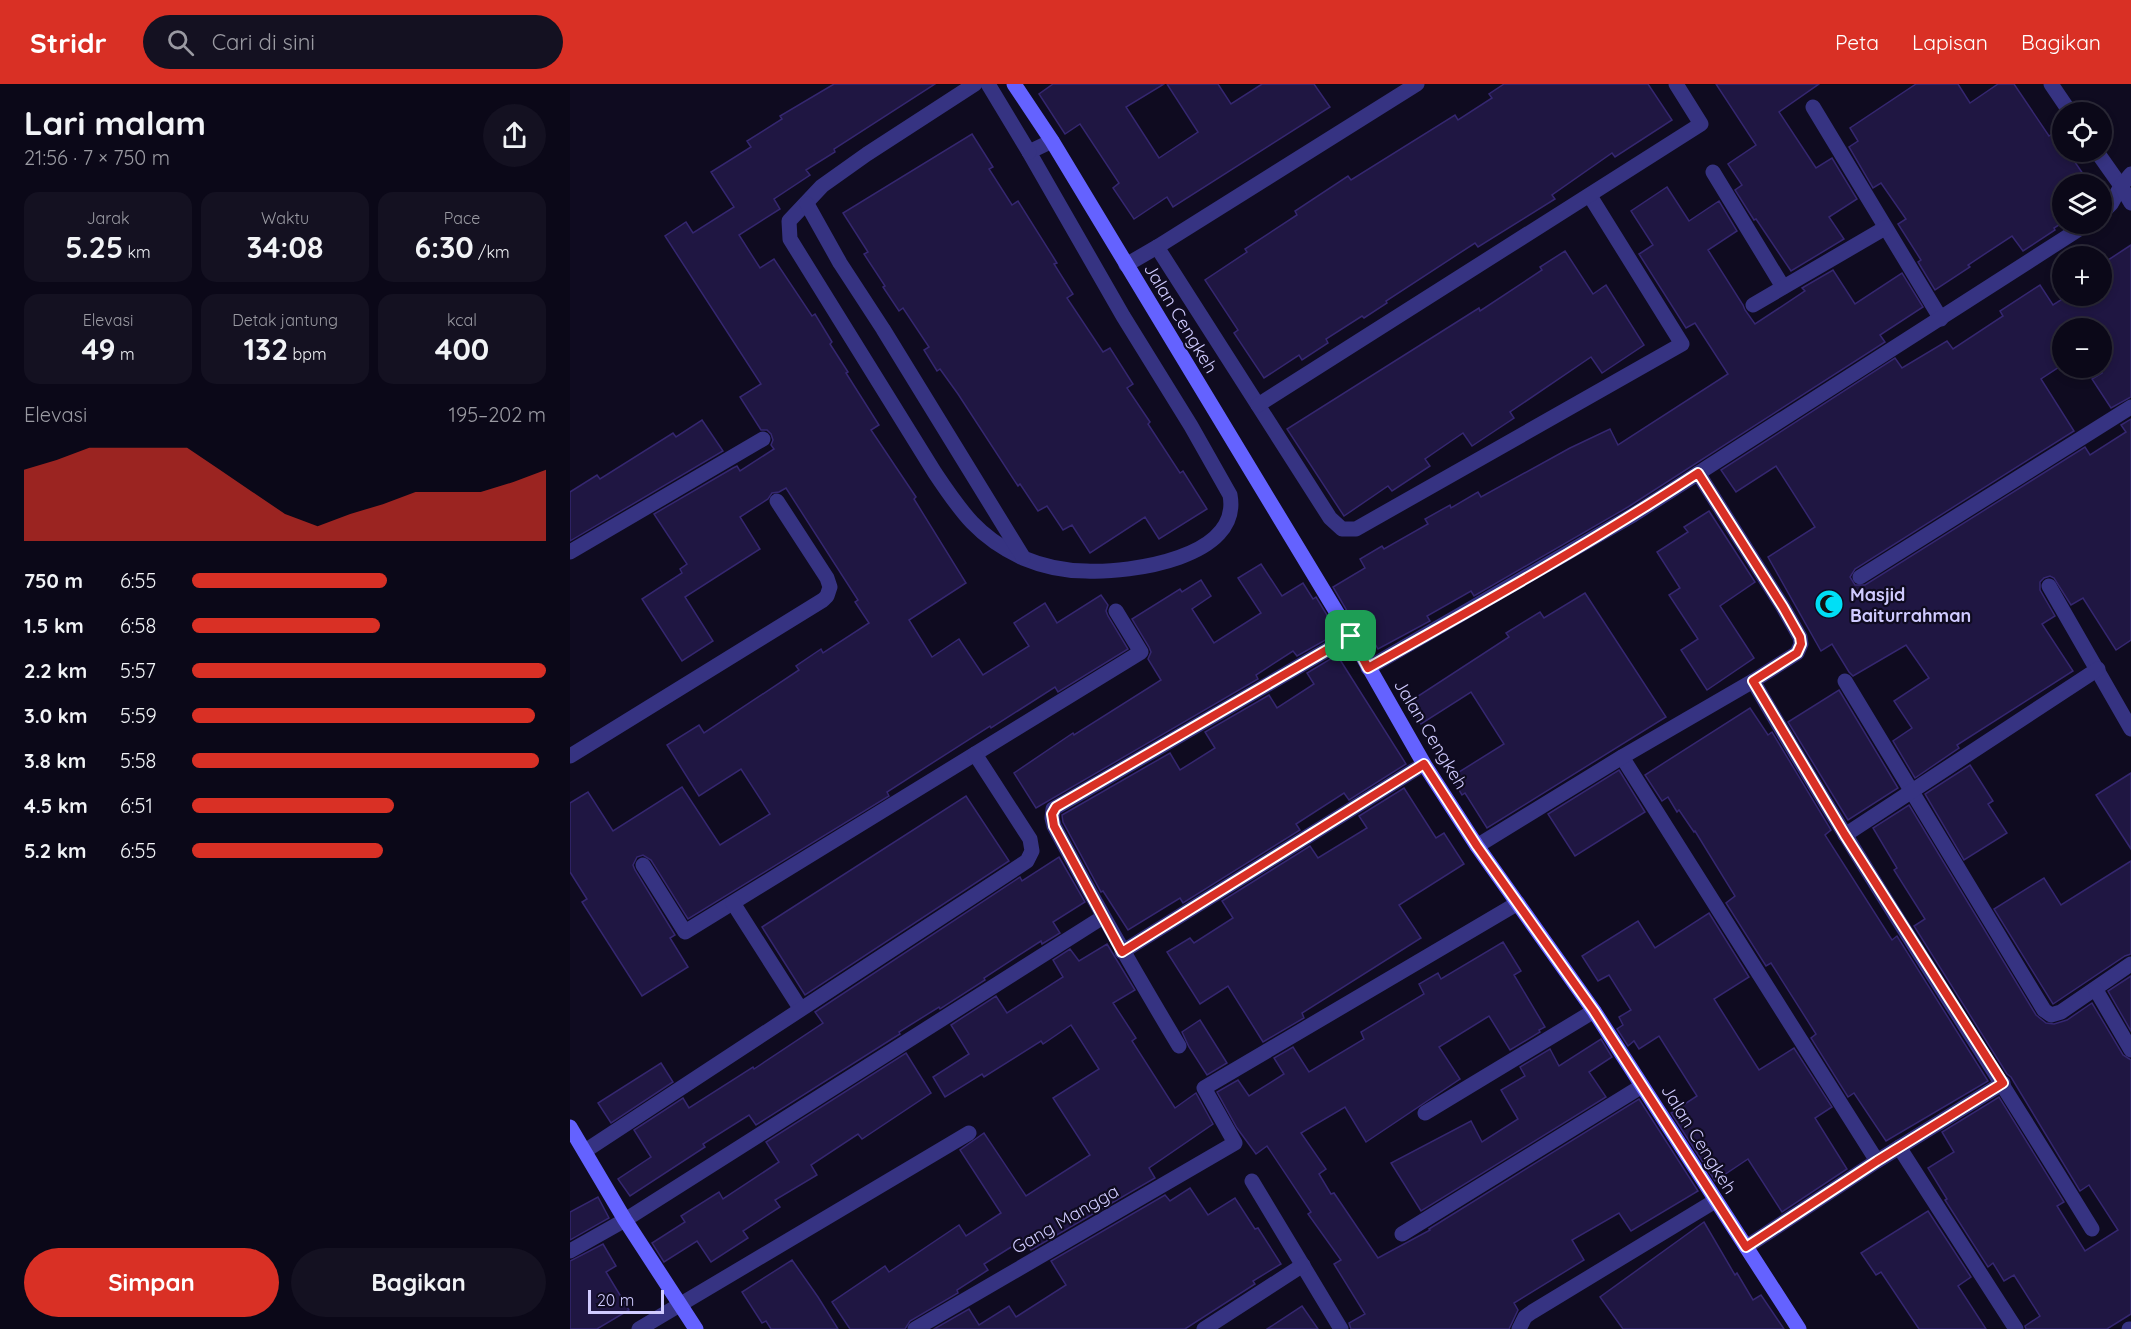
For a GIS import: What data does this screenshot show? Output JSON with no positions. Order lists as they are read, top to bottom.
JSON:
{
  "streets": {
    "street": ["Jalan Cengkeh", "Gang Mangga"]
  },
  "crossings": [
    ["Jalan Cengkeh", "Gang Mangga"]
  ],
  "places": {
    "mosque": ["Masjid Baiturrahman"]
  },
  "scale_bar": "20 m",
  "page": {
    "header": "Stridr",
    "search": "Cari di sini",
    "nav": ["Peta", "Lapisan", "Bagikan"],
    "heading": ["Lari malam", "21:56 · 7 × 750 m"],
    "map_buttons": ["+", "−"],
    "stats": [
      ["Jarak", "5.25 km"],
      ["Waktu", "34:08"],
      ["Pace", "6:30 /km"],
      ["Elevasi", "49 m"],
      ["Detak jantung", "132 bpm"],
      ["kcal", "400"]
    ],
    "chart": ["Elevasi", "195–202 m"],
    "list": [
      {
        "name": "750 m",
        "note": "6:55"
      },
      {
        "name": "1.5 km",
        "note": "6:58"
      },
      {
        "name": "2.2 km",
        "note": "5:57"
      },
      {
        "name": "3.0 km",
        "note": "5:59"
      },
      {
        "name": "3.8 km",
        "note": "5:58"
      },
      {
        "name": "4.5 km",
        "note": "6:51"
      },
      {
        "name": "5.2 km",
        "note": "6:55"
      }
    ],
    "buttons": ["Simpan", "Bagikan"],
    "scale": "20 m"
  }
}
